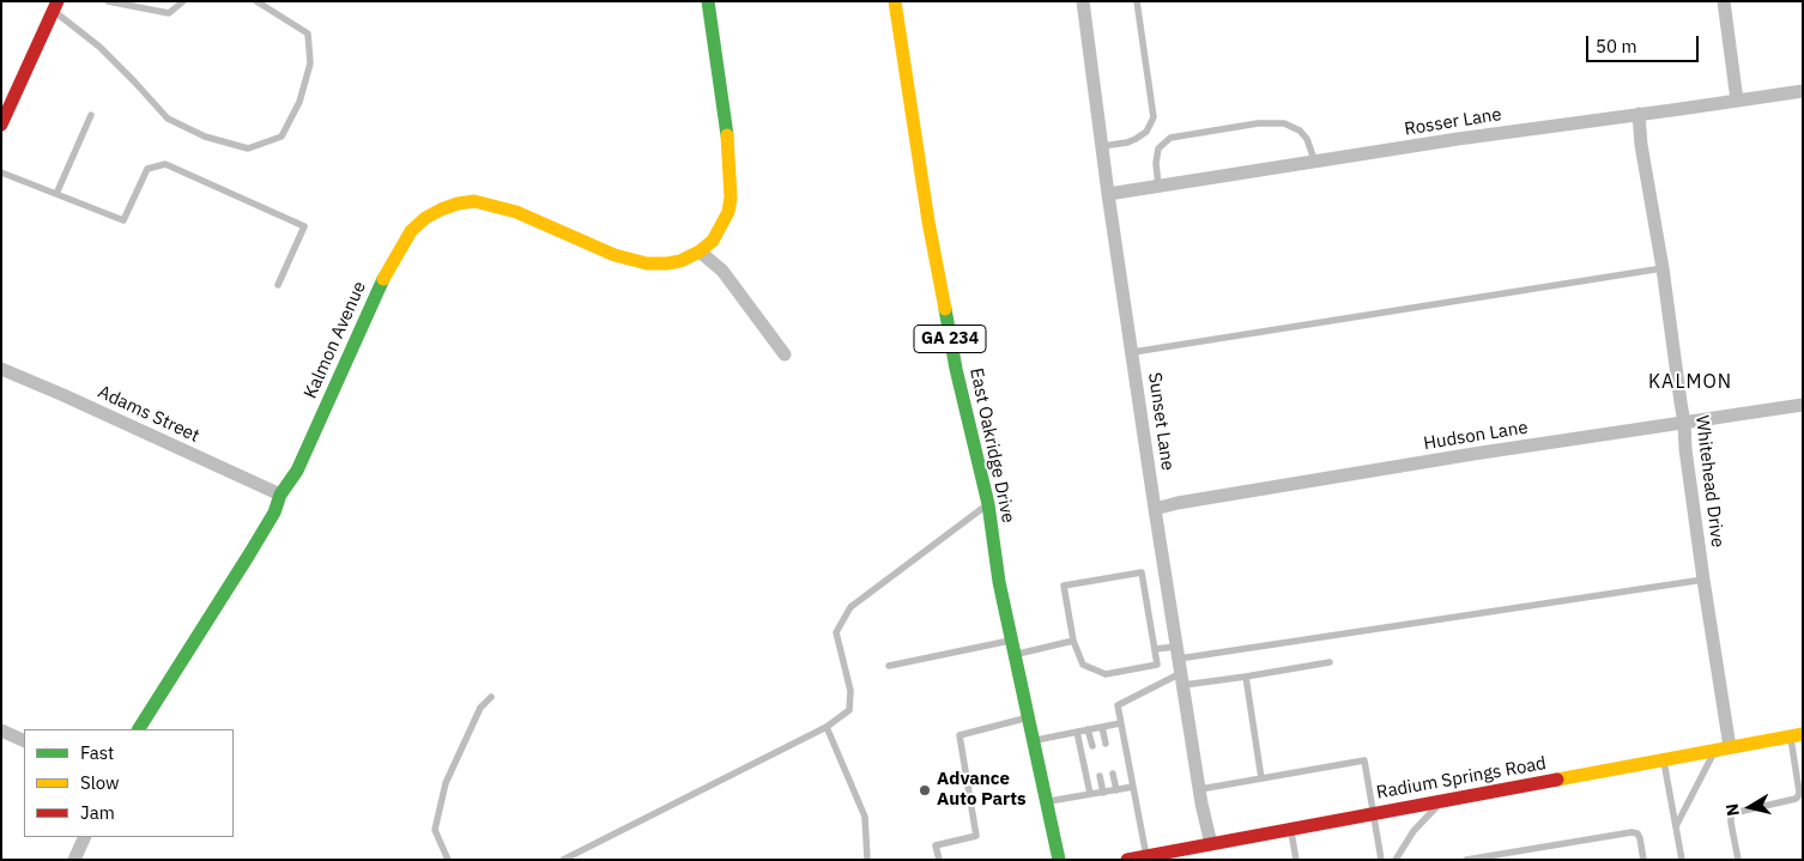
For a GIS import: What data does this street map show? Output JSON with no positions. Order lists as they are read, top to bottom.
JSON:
{
  "streets": {
    "main road": [
      "GA 234",
      "Kalmon Avenue",
      "East Oakridge Drive",
      "Radium Springs Road"
    ],
    "street": [
      "Rosser Lane",
      "Adams Street",
      "Sunset Lane",
      "Hudson Lane",
      "Whitehead Drive"
    ]
  },
  "crossings": [
    ["Rosser Lane", "Sunset Lane"],
    ["Rosser Lane", "Whitehead Drive"],
    ["Kalmon Avenue", "Adams Street"],
    ["Sunset Lane", "Hudson Lane"],
    ["Sunset Lane", "Radium Springs Road"],
    ["Hudson Lane", "Whitehead Drive"],
    ["Whitehead Drive", "Radium Springs Road"]
  ],
  "districts": ["KALMON"],
  "places": ["Advance Auto Parts"],
  "legend": ["Fast", "Slow", "Jam"],
  "scale_bar": "50 m",
  "north": "left"
}
